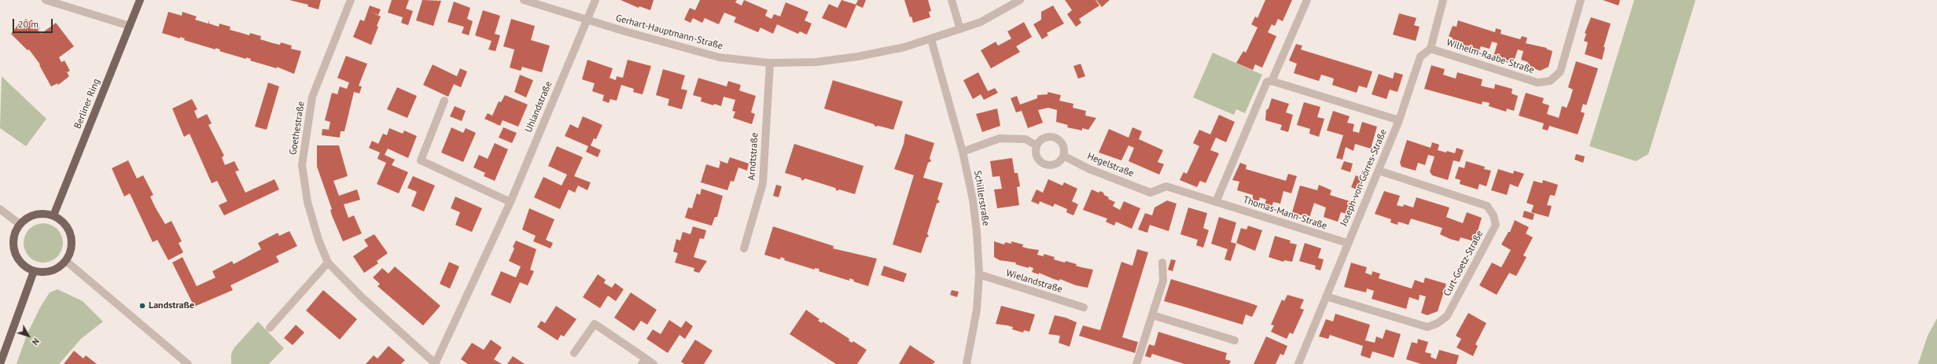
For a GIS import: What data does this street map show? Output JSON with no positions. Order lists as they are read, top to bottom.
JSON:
{
  "streets": {
    "main road": ["Berliner Ring"],
    "street": [
      "Gerhart-Hauptmann-Straße",
      "Wilhelm-Raabe-Straße",
      "Uhlandstraße",
      "Goethestraße",
      "Arndtstraße",
      "Hegelstraße",
      "Joseph-von-Görres-Straße",
      "Schillerstraße",
      "Thomas-Mann-Straße",
      "Curt-Goetz-Straße",
      "Wielandstraße"
    ]
  },
  "crossings": [
    ["Gerhart-Hauptmann-Straße", "Uhlandstraße"],
    ["Gerhart-Hauptmann-Straße", "Arndtstraße"],
    ["Gerhart-Hauptmann-Straße", "Schillerstraße"],
    ["Wilhelm-Raabe-Straße", "Joseph-von-Görres-Straße"],
    ["Uhlandstraße", "Goethestraße"],
    ["Hegelstraße", "Thomas-Mann-Straße"],
    ["Joseph-von-Görres-Straße", "Thomas-Mann-Straße"],
    ["Joseph-von-Görres-Straße", "Curt-Goetz-Straße"],
    ["Schillerstraße", "Wielandstraße"]
  ],
  "places": ["Landstraße"],
  "scale_bar": "20 m",
  "north": "bottom right"
}
